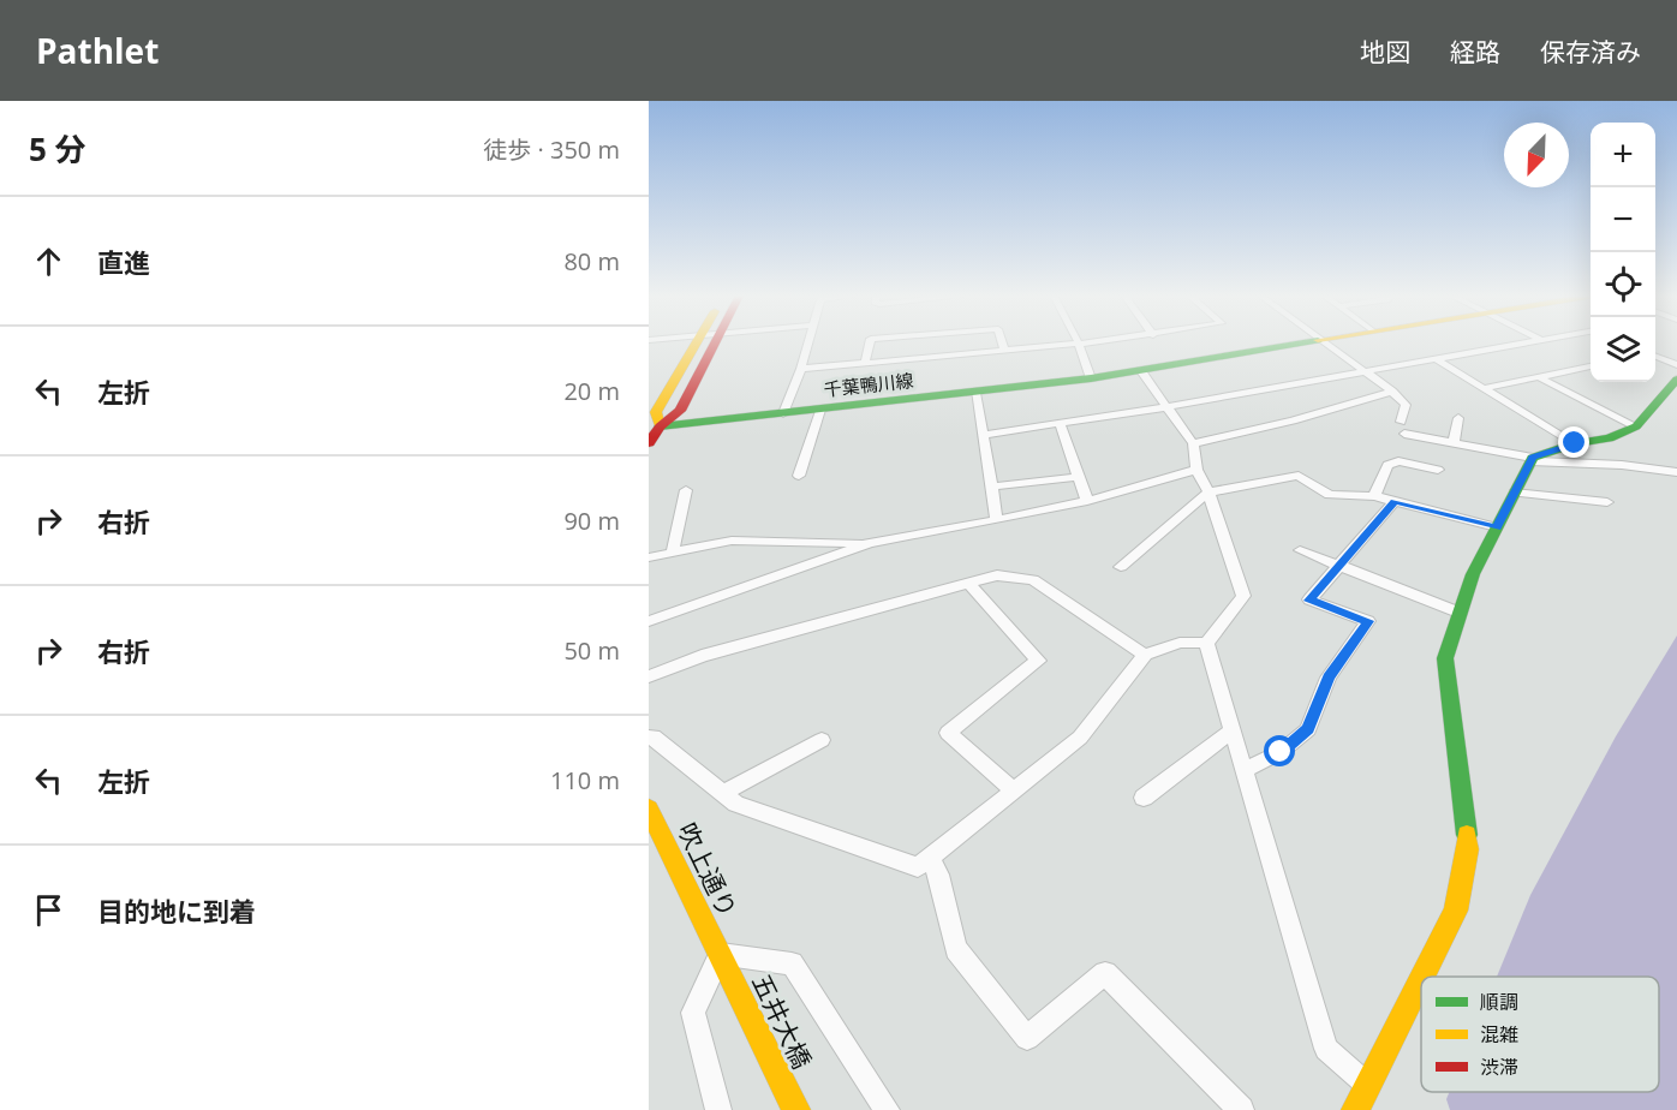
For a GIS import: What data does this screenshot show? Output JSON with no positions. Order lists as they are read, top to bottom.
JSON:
{
  "streets": {
    "main road": ["千葉鴨川線", "吹上通り", "五井大橋"]
  },
  "crossings": [
    ["吹上通り", "五井大橋"]
  ],
  "legend": ["順調", "混雑", "渋滞"],
  "north": "bottom left",
  "page": {
    "header": "Pathlet",
    "nav": ["地図", "経路", "保存済み"],
    "heading": ["5 分", "徒歩 · 350 m"],
    "map_buttons": ["+", "−"],
    "list": [
      ["直進", "80 m"],
      ["左折", "20 m"],
      ["右折", "90 m"],
      ["右折", "50 m"],
      ["左折", "110 m"],
      "目的地に到着"
    ]
  }
}
